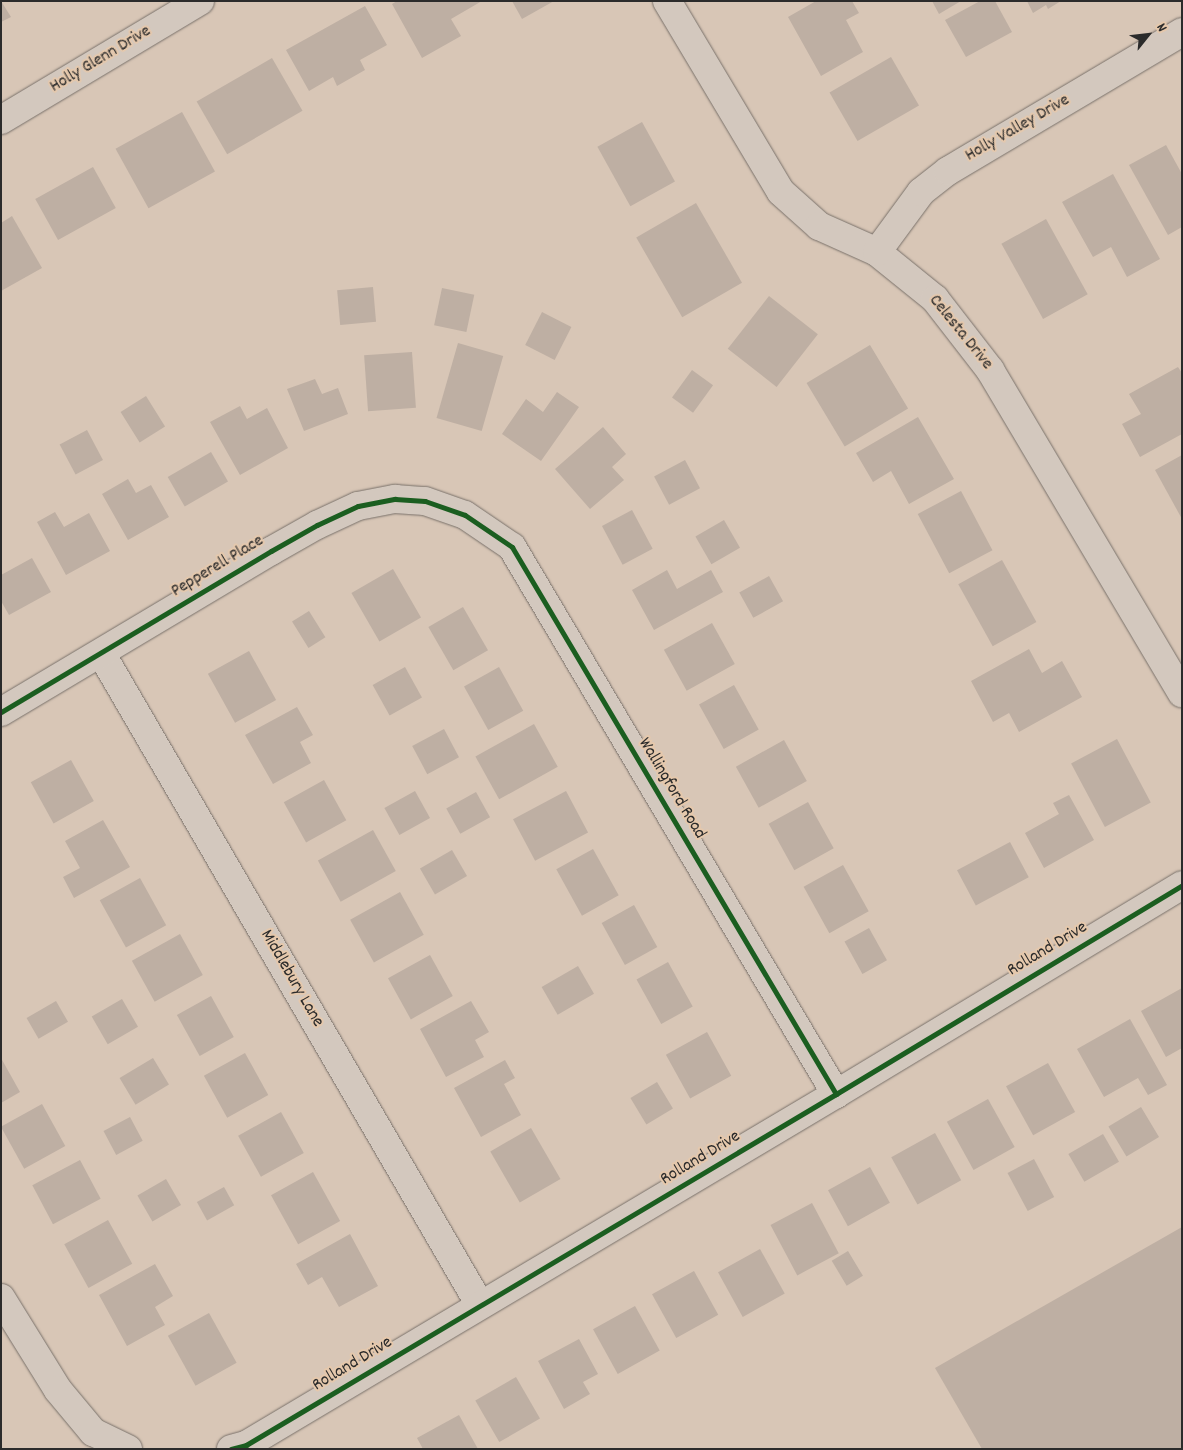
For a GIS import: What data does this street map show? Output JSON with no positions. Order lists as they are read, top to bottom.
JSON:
{
  "streets": {
    "street": [
      "Holly Glenn Drive",
      "Holly Valley Drive",
      "Celesta Drive",
      "Pepperell Place",
      "Wallingford Road",
      "Rolland Drive",
      "Middlebury Lane"
    ]
  },
  "crossings": [
    ["Holly Valley Drive", "Celesta Drive"],
    ["Pepperell Place", "Wallingford Road"],
    ["Pepperell Place", "Middlebury Lane"],
    ["Wallingford Road", "Rolland Drive"],
    ["Rolland Drive", "Middlebury Lane"]
  ],
  "north": "top right"
}
